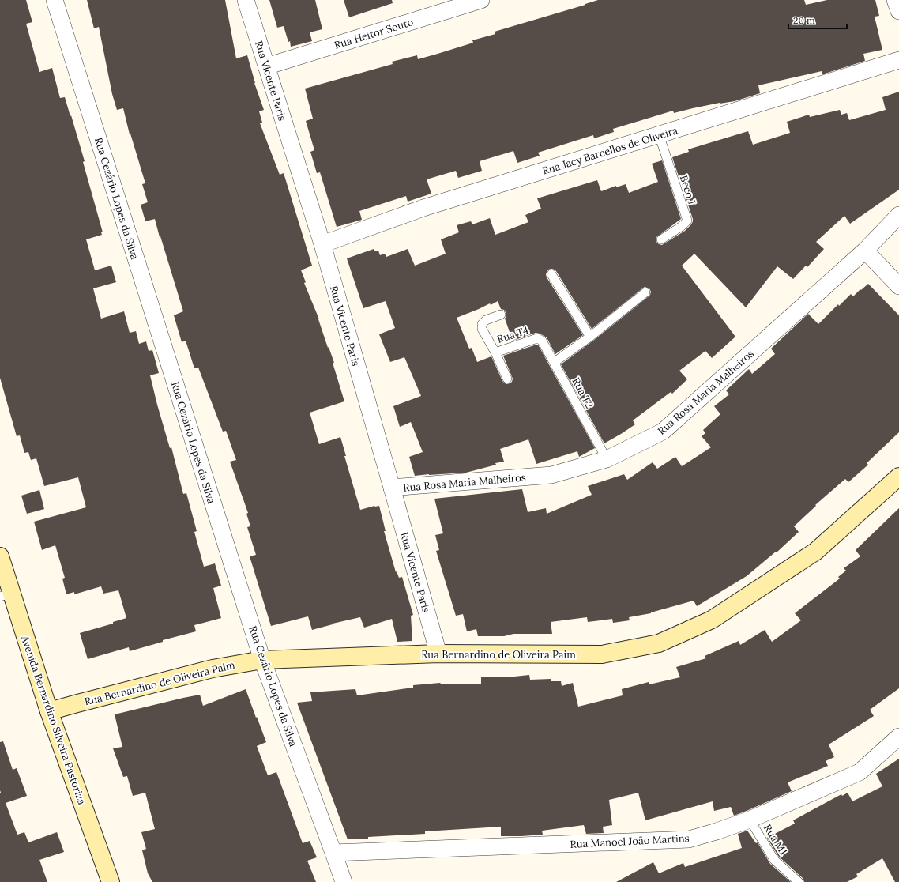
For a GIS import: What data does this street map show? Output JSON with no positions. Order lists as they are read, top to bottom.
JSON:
{
  "streets": {
    "street": [
      "Rua Heitor Souto",
      "Rua Vicente Paris",
      "Rua Jacy Barcellos de Oliveira",
      "Rua Cezário Lopes da Silva",
      "Rua Rosa Maria Malheiros",
      "Rua Bernardino de Oliveira Paim",
      "Avenida Bernardino Silveira Pastoriza",
      "Rua Manoel João Martins"
    ],
    "lane": [
      "Beco J",
      "Rua T4",
      "Rua T2",
      "Rua M1"
    ]
  },
  "crossings": [
    ["Rua Heitor Souto", "Rua Vicente Paris"],
    ["Rua Vicente Paris", "Rua Jacy Barcellos de Oliveira"],
    ["Rua Vicente Paris", "Rua Rosa Maria Malheiros"],
    ["Rua Vicente Paris", "Rua Bernardino de Oliveira Paim"],
    ["Rua Jacy Barcellos de Oliveira", "Beco J"],
    ["Rua Cezário Lopes da Silva", "Rua Bernardino de Oliveira Paim"],
    ["Rua Cezário Lopes da Silva", "Rua Manoel João Martins"],
    ["Rua T4", "Rua T2"],
    ["Rua Rosa Maria Malheiros", "Rua T2"],
    ["Rua Bernardino de Oliveira Paim", "Avenida Bernardino Silveira Pastoriza"],
    ["Rua M1", "Rua Manoel João Martins"]
  ],
  "scale_bar": "20 m"
}
